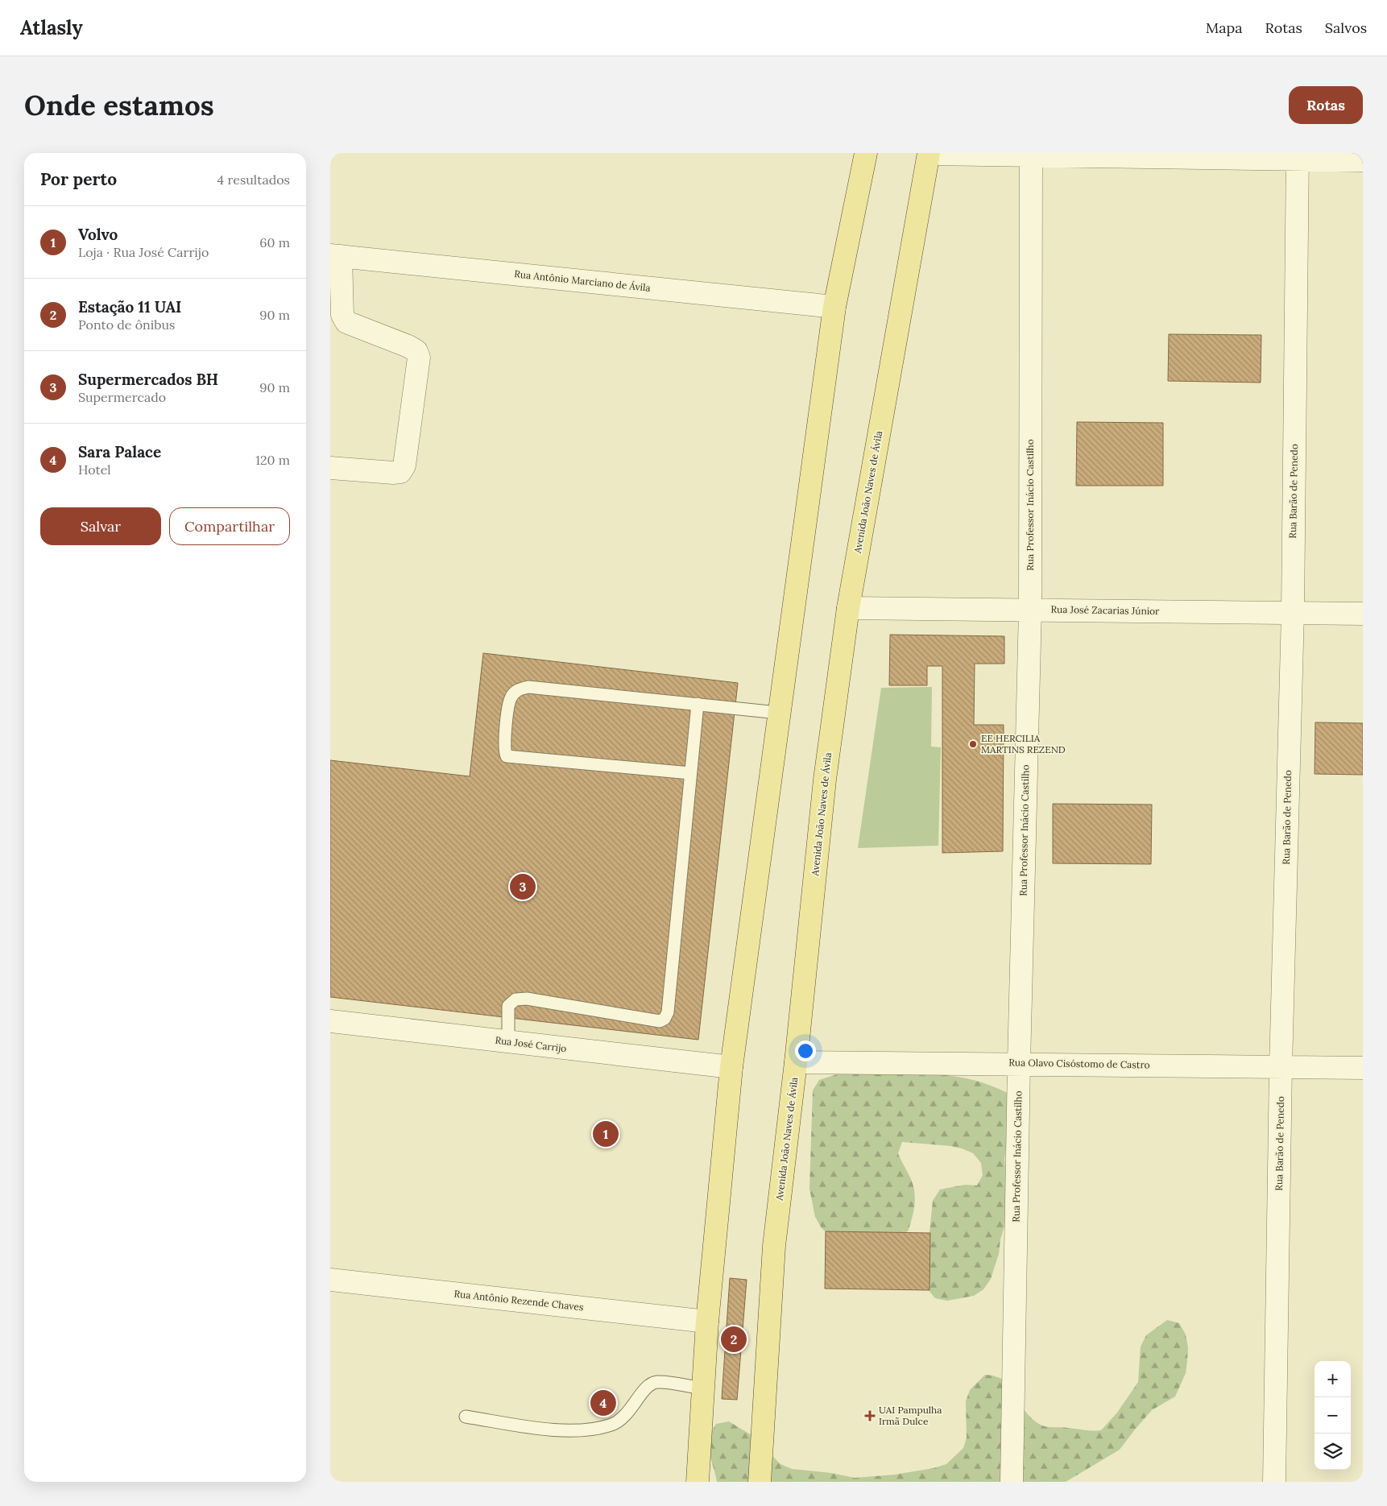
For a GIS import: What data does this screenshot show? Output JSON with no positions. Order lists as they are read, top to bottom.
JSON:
{
  "streets": {
    "main road": ["Avenida João Naves de Ávila"],
    "street": [
      "Rua Antônio Marciano de Ávila",
      "Rua Barão de Penedo",
      "Rua Professor Inácio Castilho",
      "Rua José Zacarias Júnior",
      "Rua José Carrijo",
      "Rua Olavo Cisóstomo de Castro",
      "Rua Antônio Rezende Chaves"
    ]
  },
  "crossings": [
    ["Rua Barão de Penedo", "Rua José Zacarias Júnior"],
    ["Rua Barão de Penedo", "Rua Olavo Cisóstomo de Castro"],
    ["Avenida João Naves de Ávila", "Rua José Zacarias Júnior"],
    ["Avenida João Naves de Ávila", "Rua Olavo Cisóstomo de Castro"],
    ["Rua Professor Inácio Castilho", "Rua José Zacarias Júnior"],
    ["Rua Professor Inácio Castilho", "Rua Olavo Cisóstomo de Castro"]
  ],
  "places": {
    "other": ["EE HERCILIA MARTINS REZEND"],
    "health": ["UAI Pampulha Irmã Dulce"]
  },
  "page": {
    "header": "Atlasly",
    "nav": ["Mapa", "Rotas", "Salvos"],
    "buttons": [
      "Rotas",
      ["Salvar", "Compartilhar"]
    ],
    "title": "Onde estamos",
    "heading": ["Por perto", "4 resultados"],
    "list": [
      {
        "mark": "1",
        "name": "Volvo",
        "note": "Loja · Rua José Carrijo",
        "value": "60 m"
      },
      {
        "mark": "2",
        "name": "Estação 11 UAI",
        "note": "Ponto de ônibus",
        "value": "90 m"
      },
      {
        "mark": "3",
        "name": "Supermercados BH",
        "note": "Supermercado",
        "value": "90 m"
      },
      {
        "mark": "4",
        "name": "Sara Palace",
        "note": "Hotel",
        "value": "120 m"
      }
    ],
    "pins": [
      "3",
      "1",
      "2",
      "4"
    ],
    "map_buttons": ["+", "−"]
  }
}
